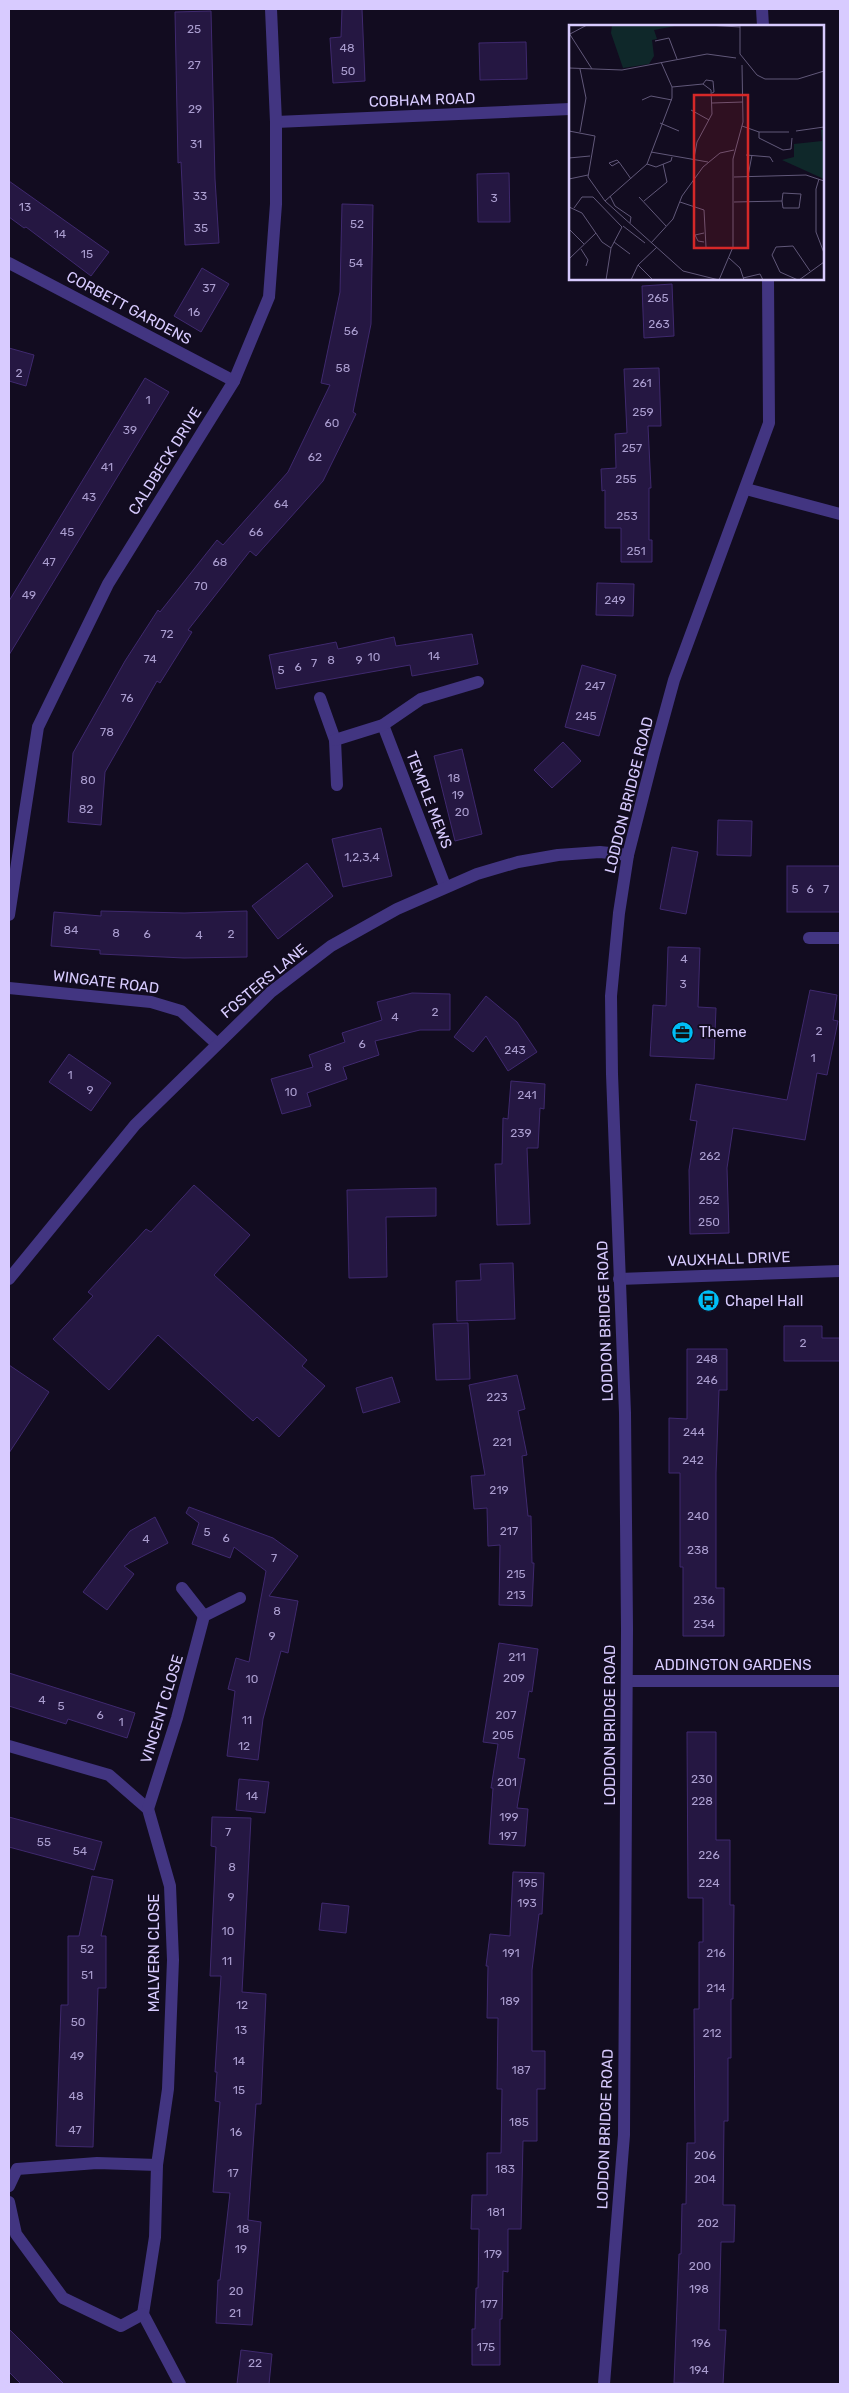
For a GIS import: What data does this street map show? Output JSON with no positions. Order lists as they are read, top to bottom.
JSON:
{
  "streets": {
    "street": [
      "COBHAM ROAD",
      "CORBETT GARDENS",
      "CALDBECK DRIVE",
      "LODDON BRIDGE ROAD",
      "TEMPLE MEWS",
      "FOSTERS LANE",
      "WINGATE ROAD",
      "VAUXHALL DRIVE",
      "ADDINGTON GARDENS",
      "VINCENT CLOSE",
      "MALVERN CLOSE"
    ]
  },
  "crossings": [
    ["COBHAM ROAD", "CALDBECK DRIVE"],
    ["CORBETT GARDENS", "CALDBECK DRIVE"],
    ["LODDON BRIDGE ROAD", "FOSTERS LANE"],
    ["LODDON BRIDGE ROAD", "VAUXHALL DRIVE"],
    ["LODDON BRIDGE ROAD", "ADDINGTON GARDENS"],
    ["TEMPLE MEWS", "FOSTERS LANE"],
    ["FOSTERS LANE", "WINGATE ROAD"],
    ["VINCENT CLOSE", "MALVERN CLOSE"]
  ],
  "places": {
    "office": ["Theme"],
    "bus stop": ["Chapel Hall"]
  },
  "house_numbers": [
    "25",
    "48",
    "27",
    "50",
    "29",
    "31",
    "33",
    "3",
    "13",
    "52",
    "35",
    "14",
    "15",
    "54",
    "37",
    "265",
    "16",
    "263",
    "56",
    "58",
    "2",
    "261",
    "1",
    "259",
    "60",
    "39",
    "257",
    "62",
    "41",
    "255",
    "43",
    "64",
    "253",
    "45",
    "66",
    "251",
    "47",
    "68",
    "70",
    "49",
    "249",
    "72",
    "14",
    "10",
    "74",
    "8",
    "9",
    "7",
    "6",
    "5",
    "247",
    "76",
    "245",
    "78",
    "18",
    "80",
    "19",
    "82",
    "20",
    "1,2,3,4",
    "5",
    "6",
    "7",
    "84",
    "8",
    "6",
    "2",
    "4",
    "4",
    "3",
    "2",
    "4",
    "2",
    "6",
    "243",
    "1",
    "8",
    "1",
    "9",
    "10",
    "241",
    "239",
    "262",
    "252",
    "250",
    "2",
    "248",
    "246",
    "223",
    "244",
    "221",
    "242",
    "219",
    "240",
    "217",
    "5",
    "6",
    "4",
    "238",
    "7",
    "215",
    "213",
    "236",
    "8",
    "234",
    "9",
    "211",
    "209",
    "10",
    "4",
    "5",
    "6",
    "207",
    "11",
    "1",
    "205",
    "12",
    "230",
    "201",
    "14",
    "228",
    "199",
    "7",
    "197",
    "55",
    "54",
    "226",
    "8",
    "195",
    "224",
    "9",
    "193",
    "10",
    "52",
    "191",
    "216",
    "11",
    "51",
    "214",
    "189",
    "12",
    "50",
    "13",
    "212",
    "49",
    "14",
    "187",
    "15",
    "48",
    "185",
    "47",
    "16",
    "206",
    "183",
    "17",
    "204",
    "181",
    "202",
    "18",
    "19",
    "179",
    "200",
    "198",
    "20",
    "177",
    "21",
    "196",
    "175",
    "22",
    "194"
  ]
}
